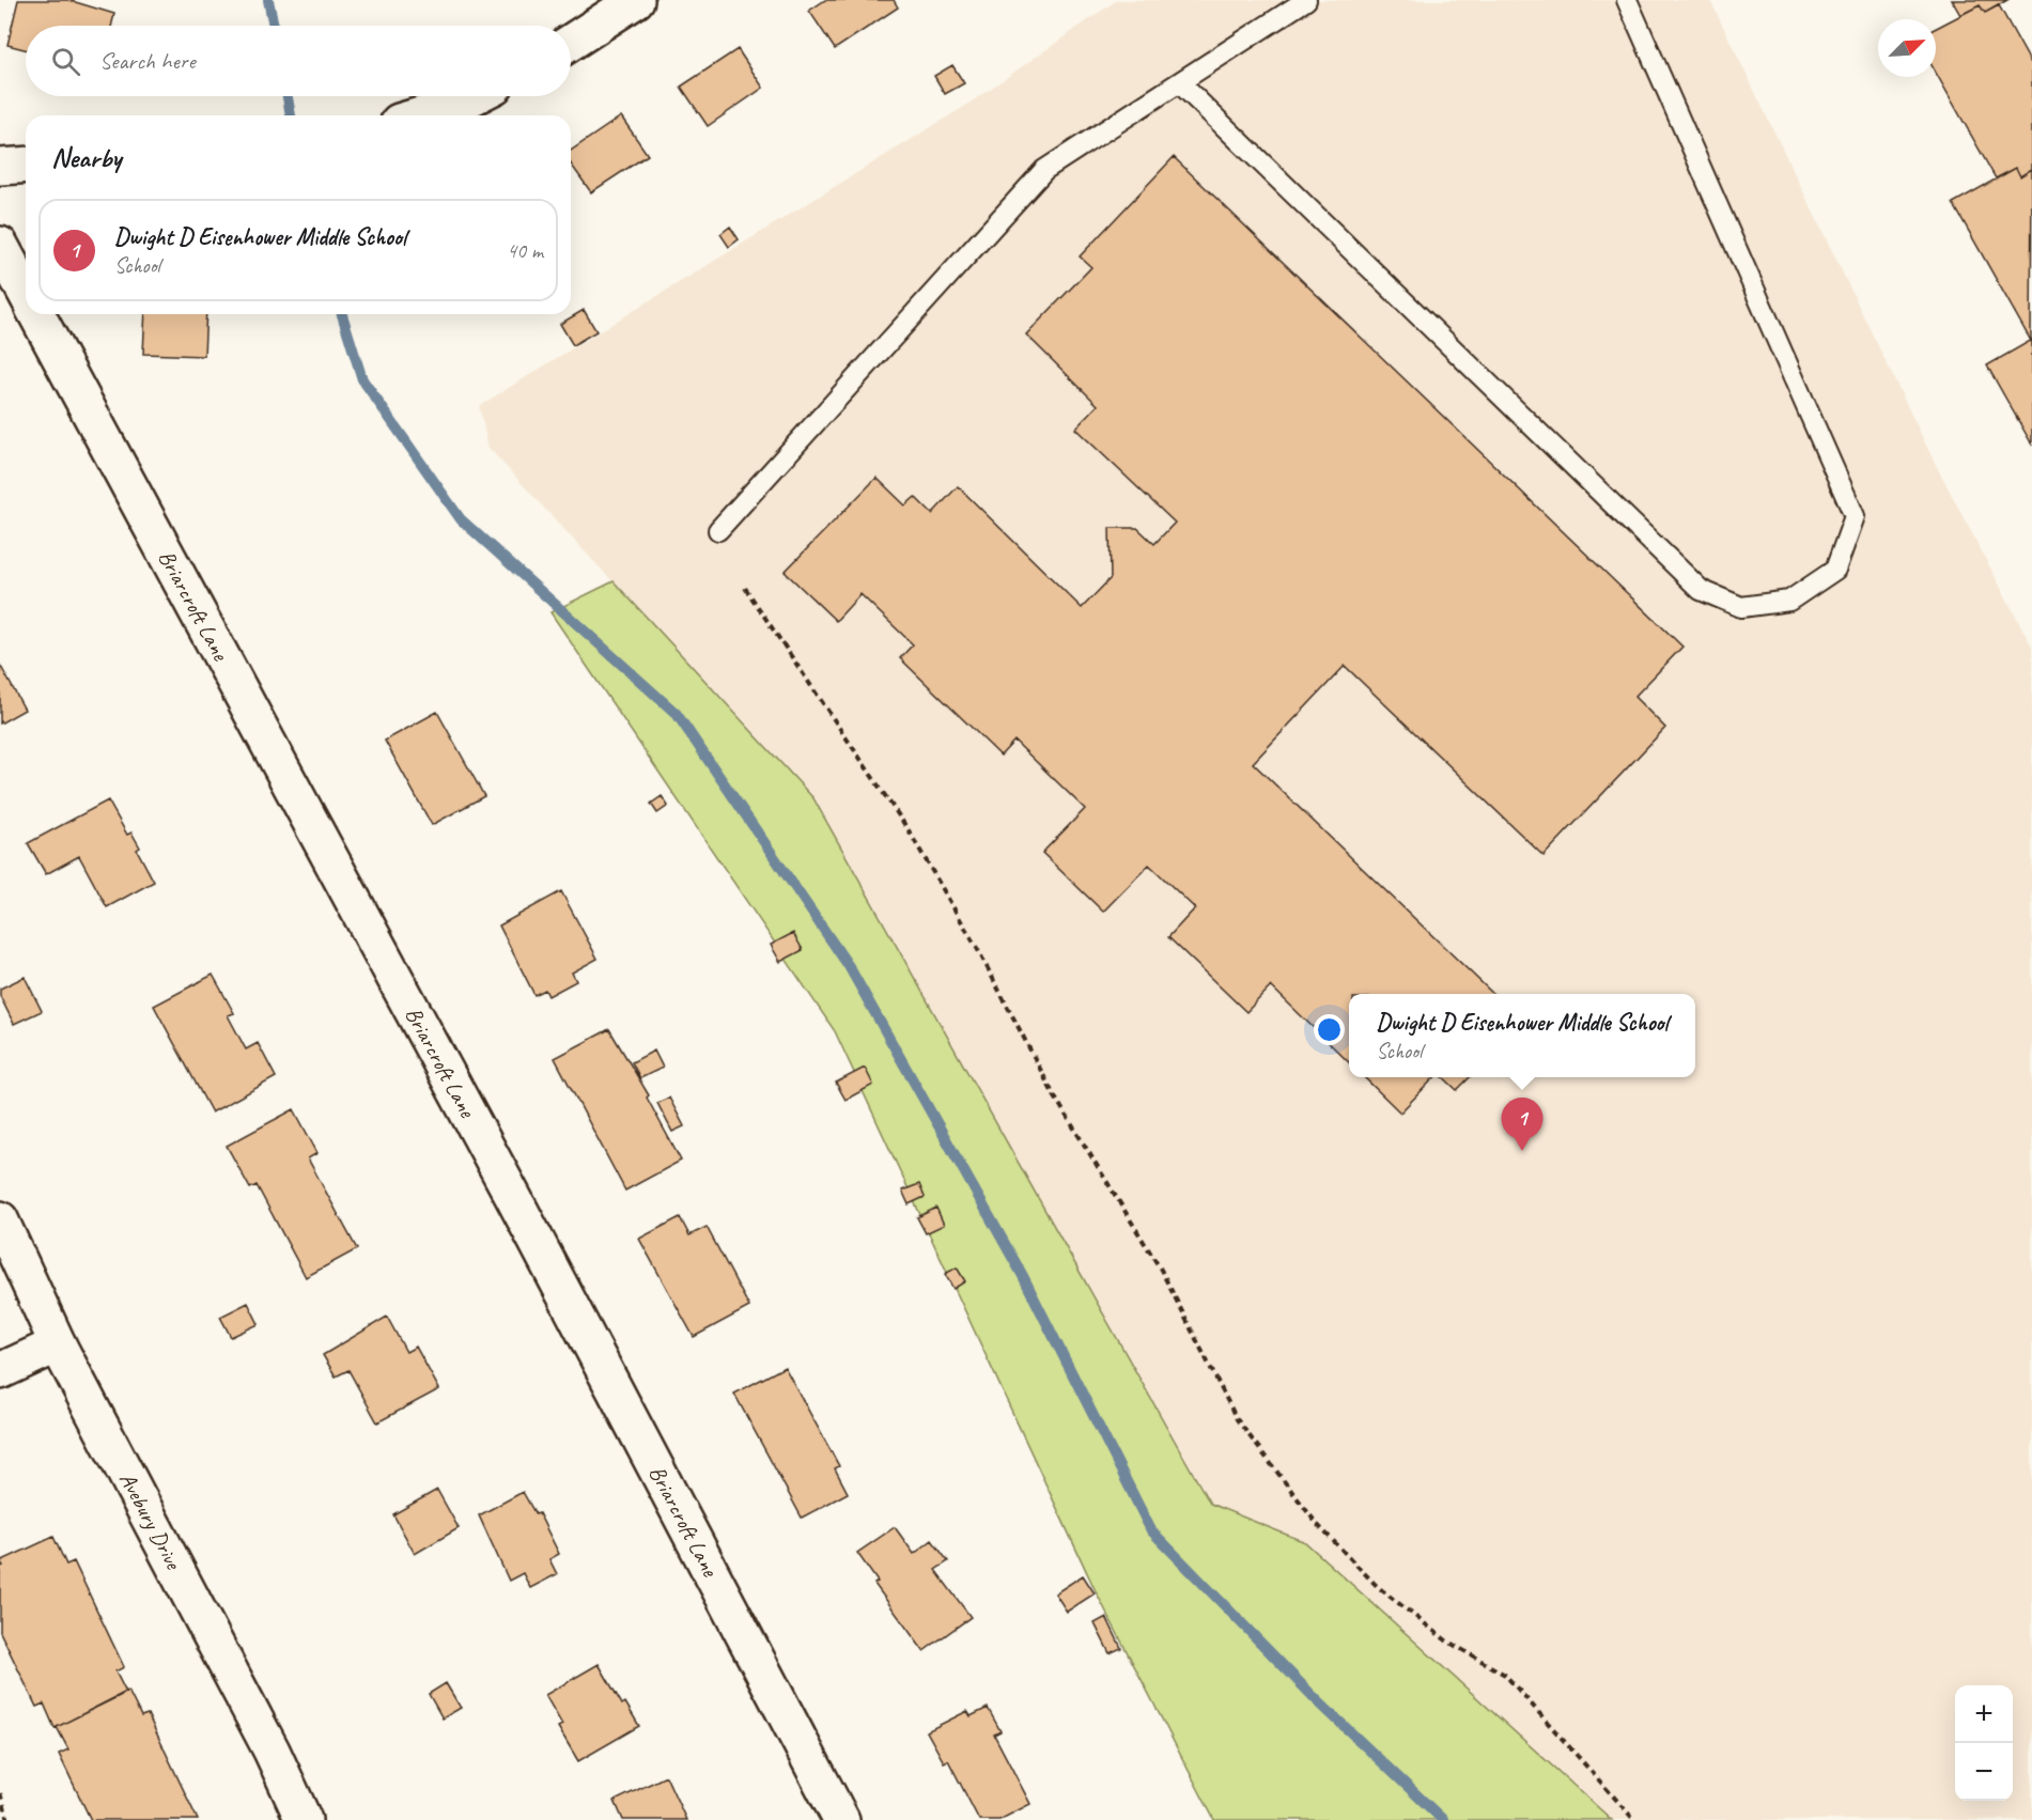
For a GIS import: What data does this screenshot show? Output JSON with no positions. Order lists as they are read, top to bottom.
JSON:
{
  "streets": {
    "street": ["Briarcroft Lane", "Avebury Drive"]
  },
  "north": "top right",
  "page": {
    "search": "Search here",
    "heading": "Nearby",
    "list": [
      {
        "mark": "1",
        "name": "Dwight D Eisenhower Middle School",
        "note": "School",
        "value": "40 m"
      }
    ],
    "popup": ["Dwight D Eisenhower Middle School", "School"],
    "pins": "1",
    "map_buttons": ["+", "−"]
  }
}
